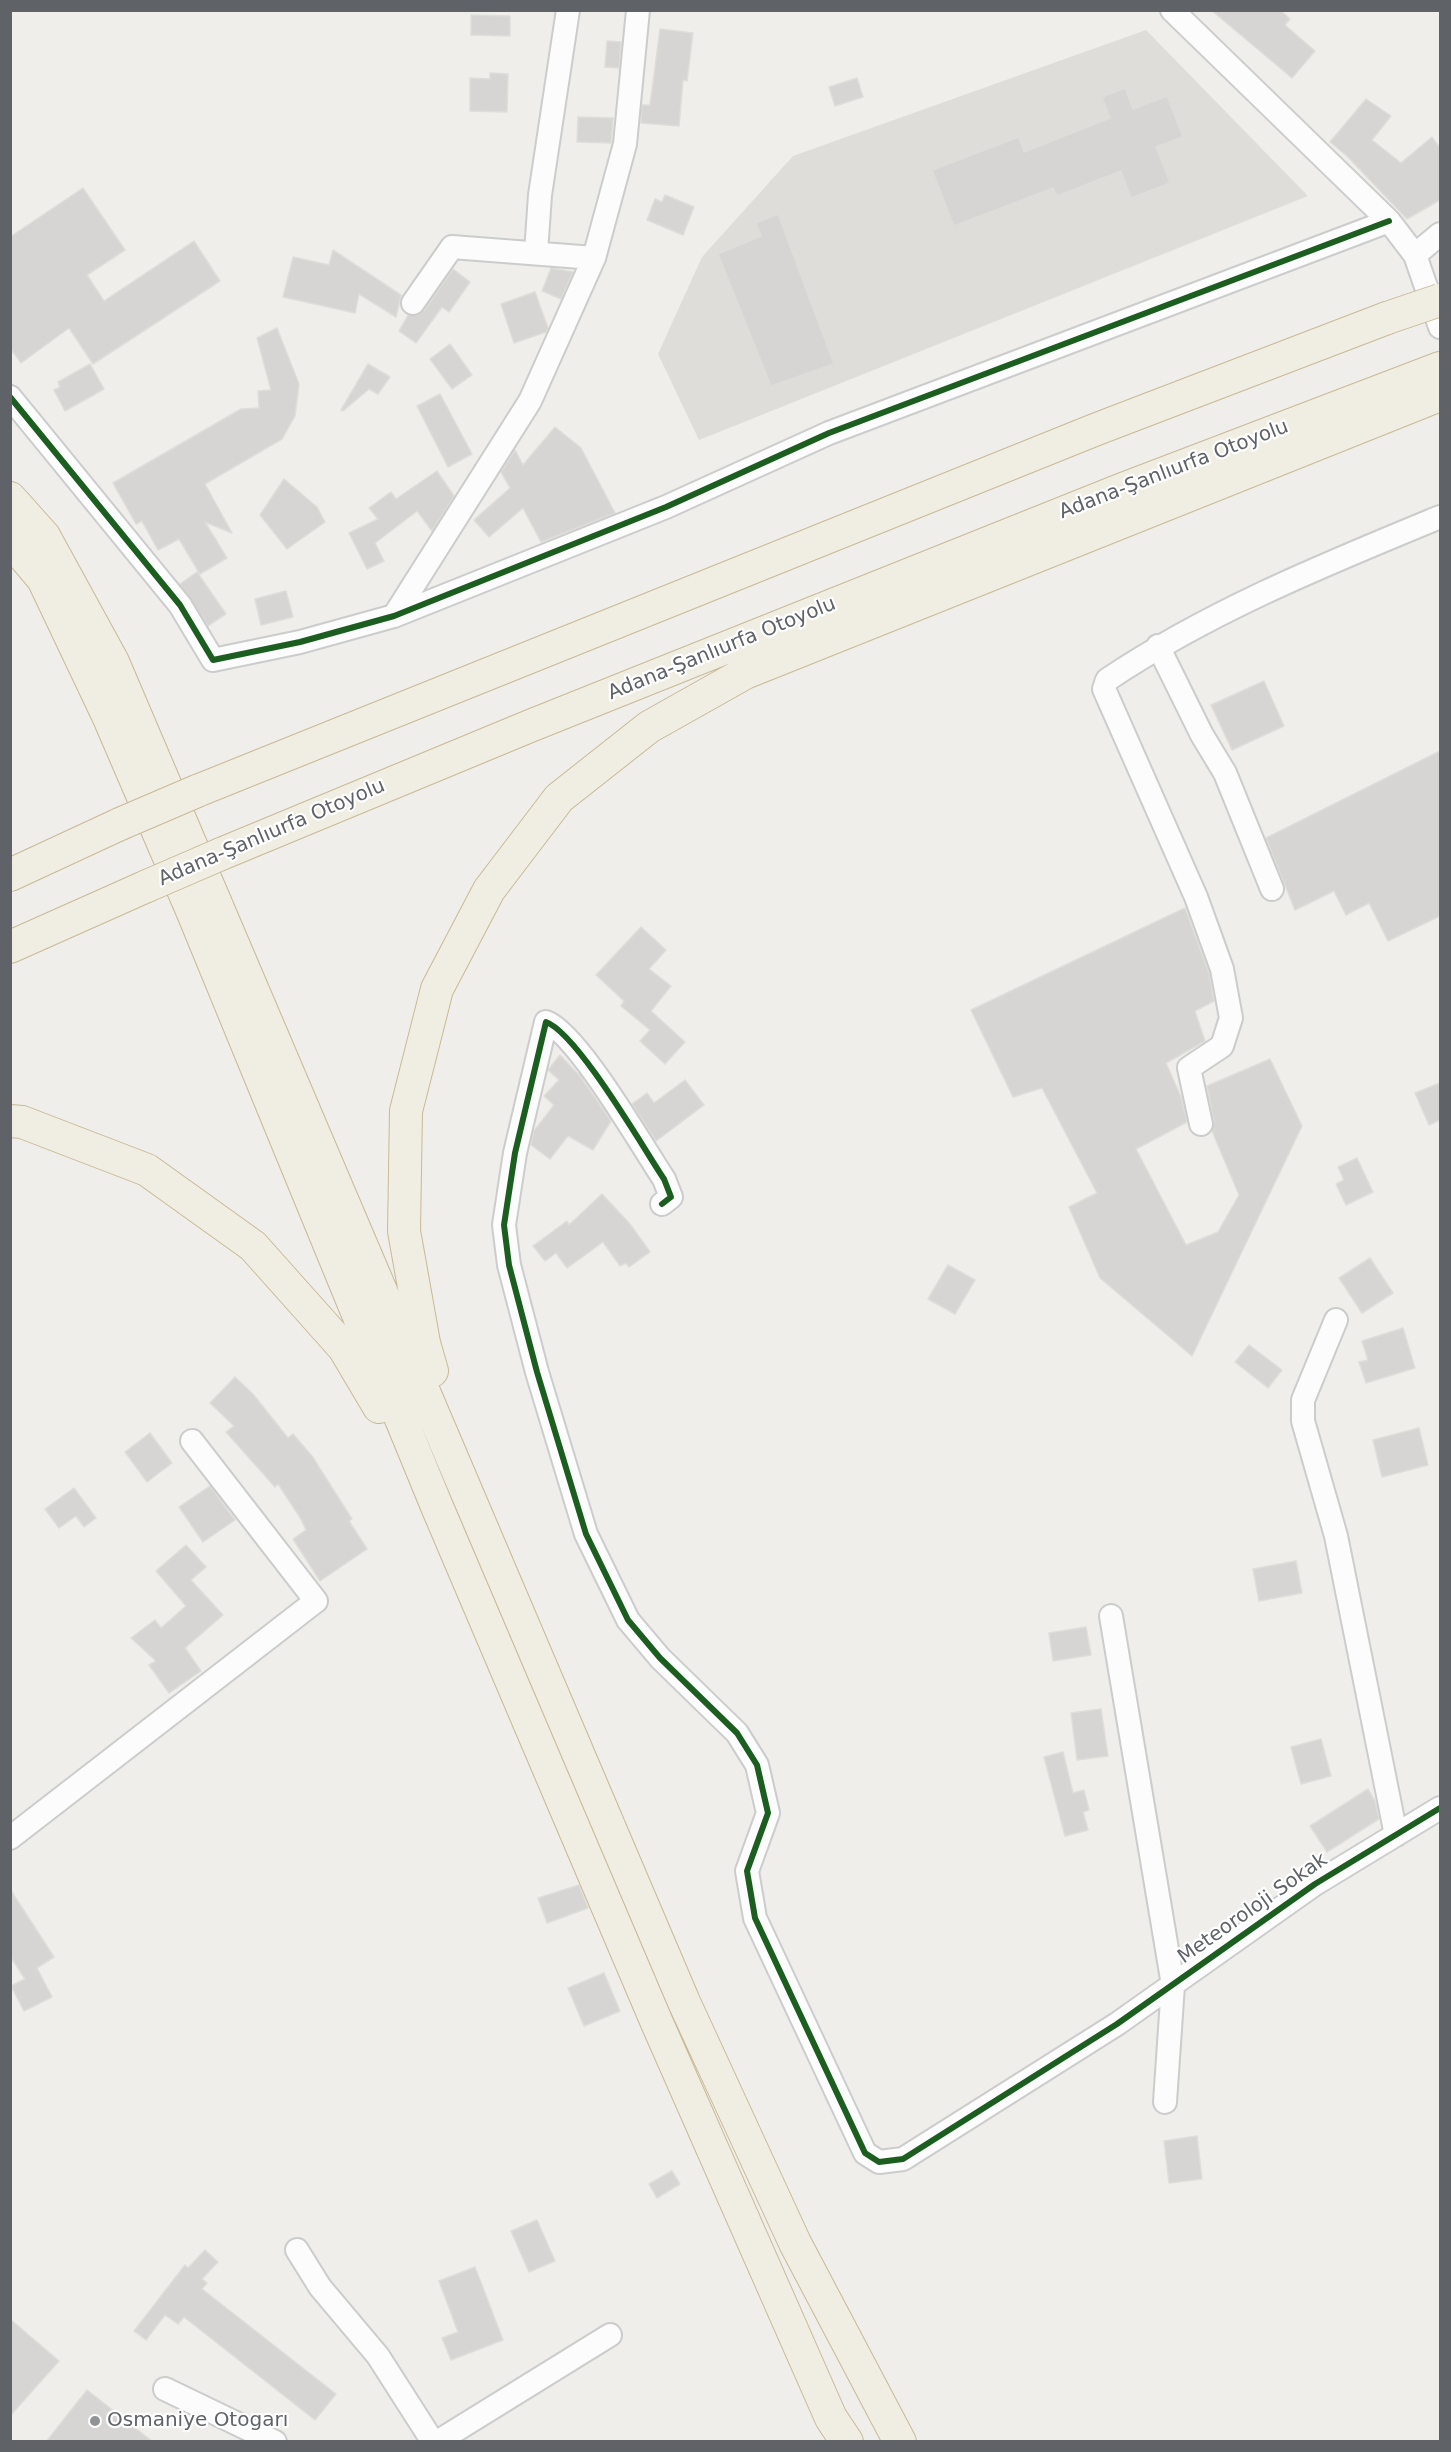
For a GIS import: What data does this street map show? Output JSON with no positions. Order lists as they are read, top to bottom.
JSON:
{
  "streets": {
    "highway": ["Adana-Şanlıurfa Otoyolu"],
    "street": ["Meteoroloji Sokak"]
  },
  "places": ["Osmaniye Otogarı"]
}
